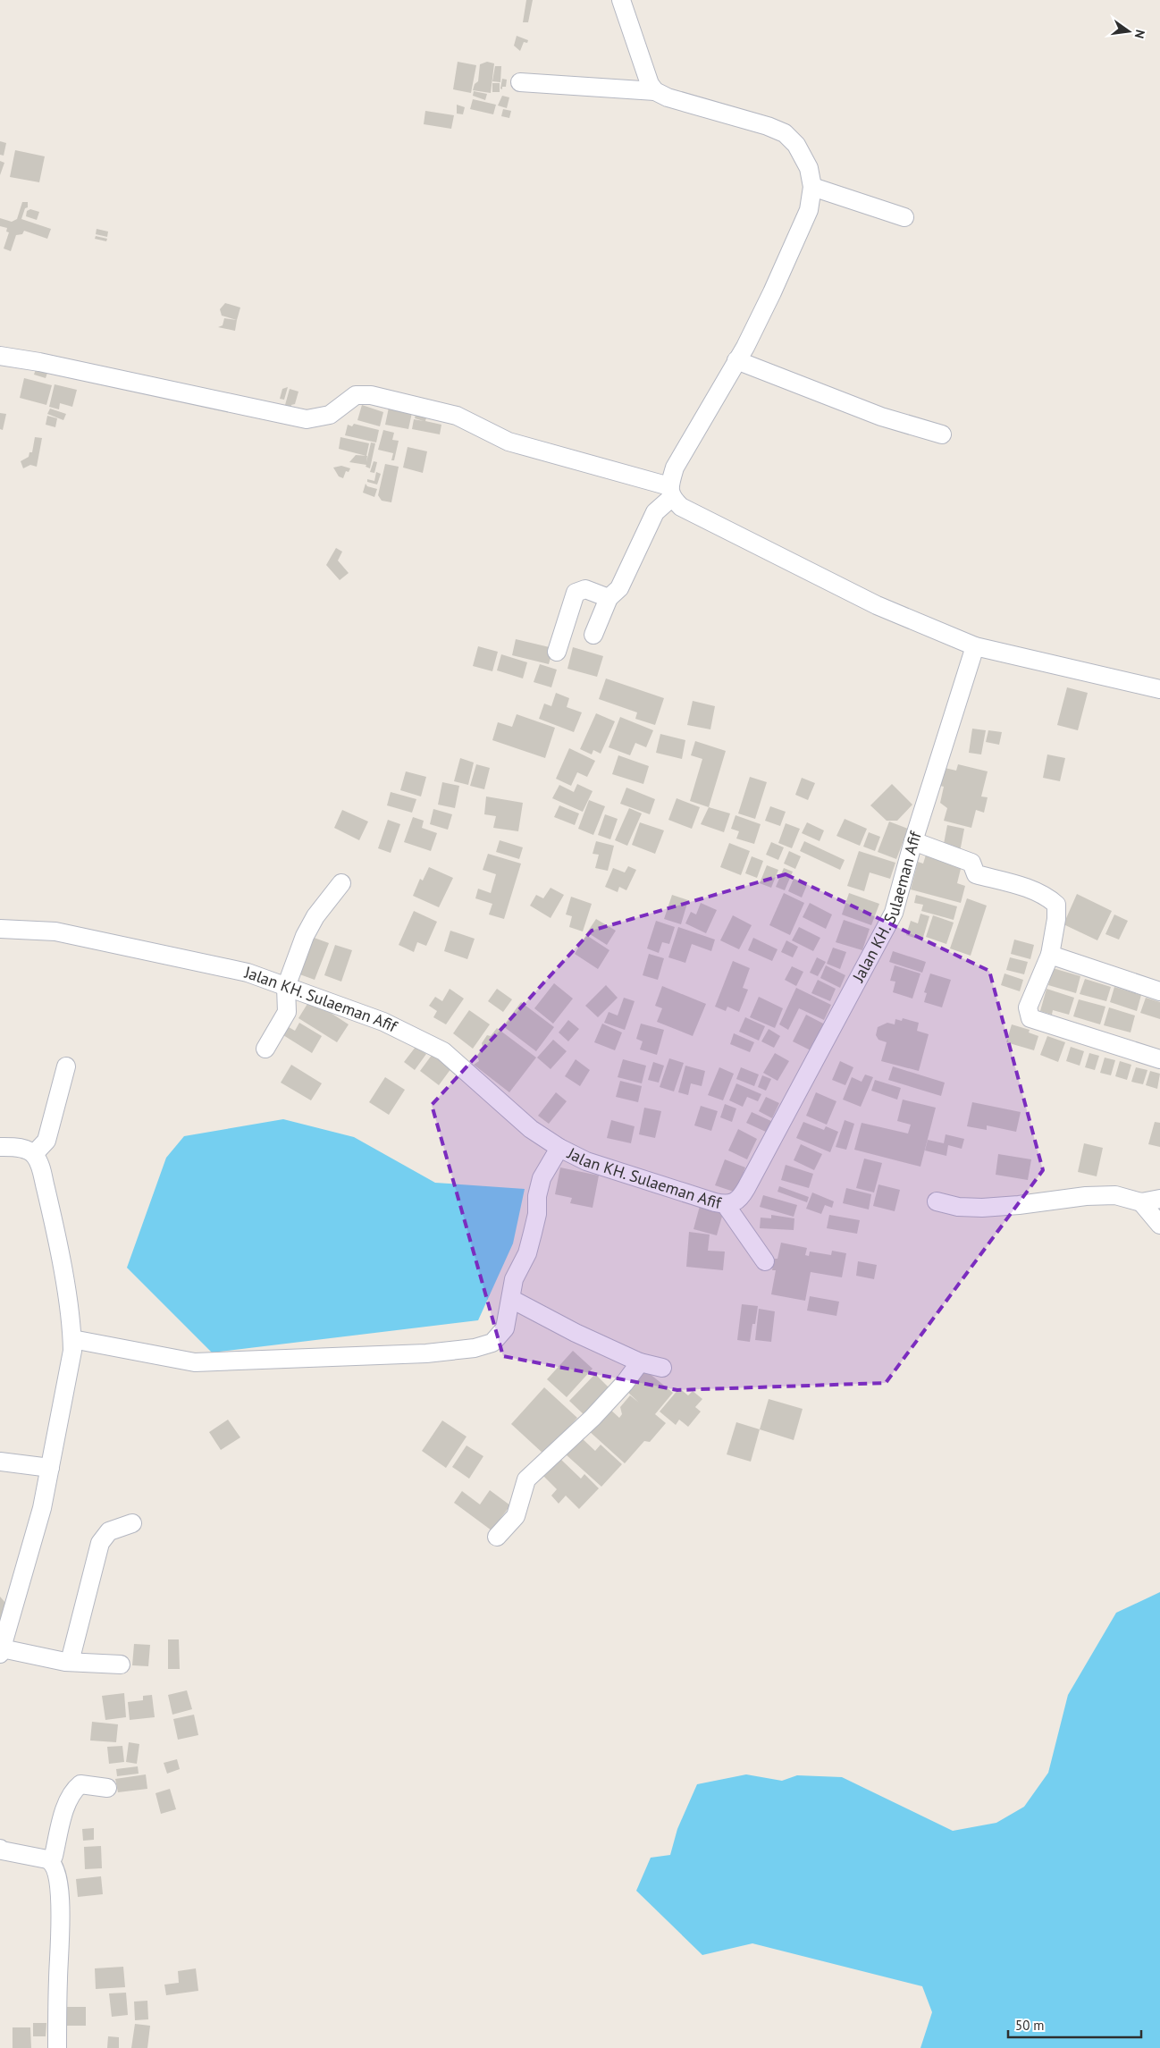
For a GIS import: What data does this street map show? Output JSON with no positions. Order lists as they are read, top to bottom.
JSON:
{
  "streets": {
    "street": ["Jalan KH. Sulaeman Afif"]
  },
  "scale_bar": "50 m",
  "north": "right"
}
